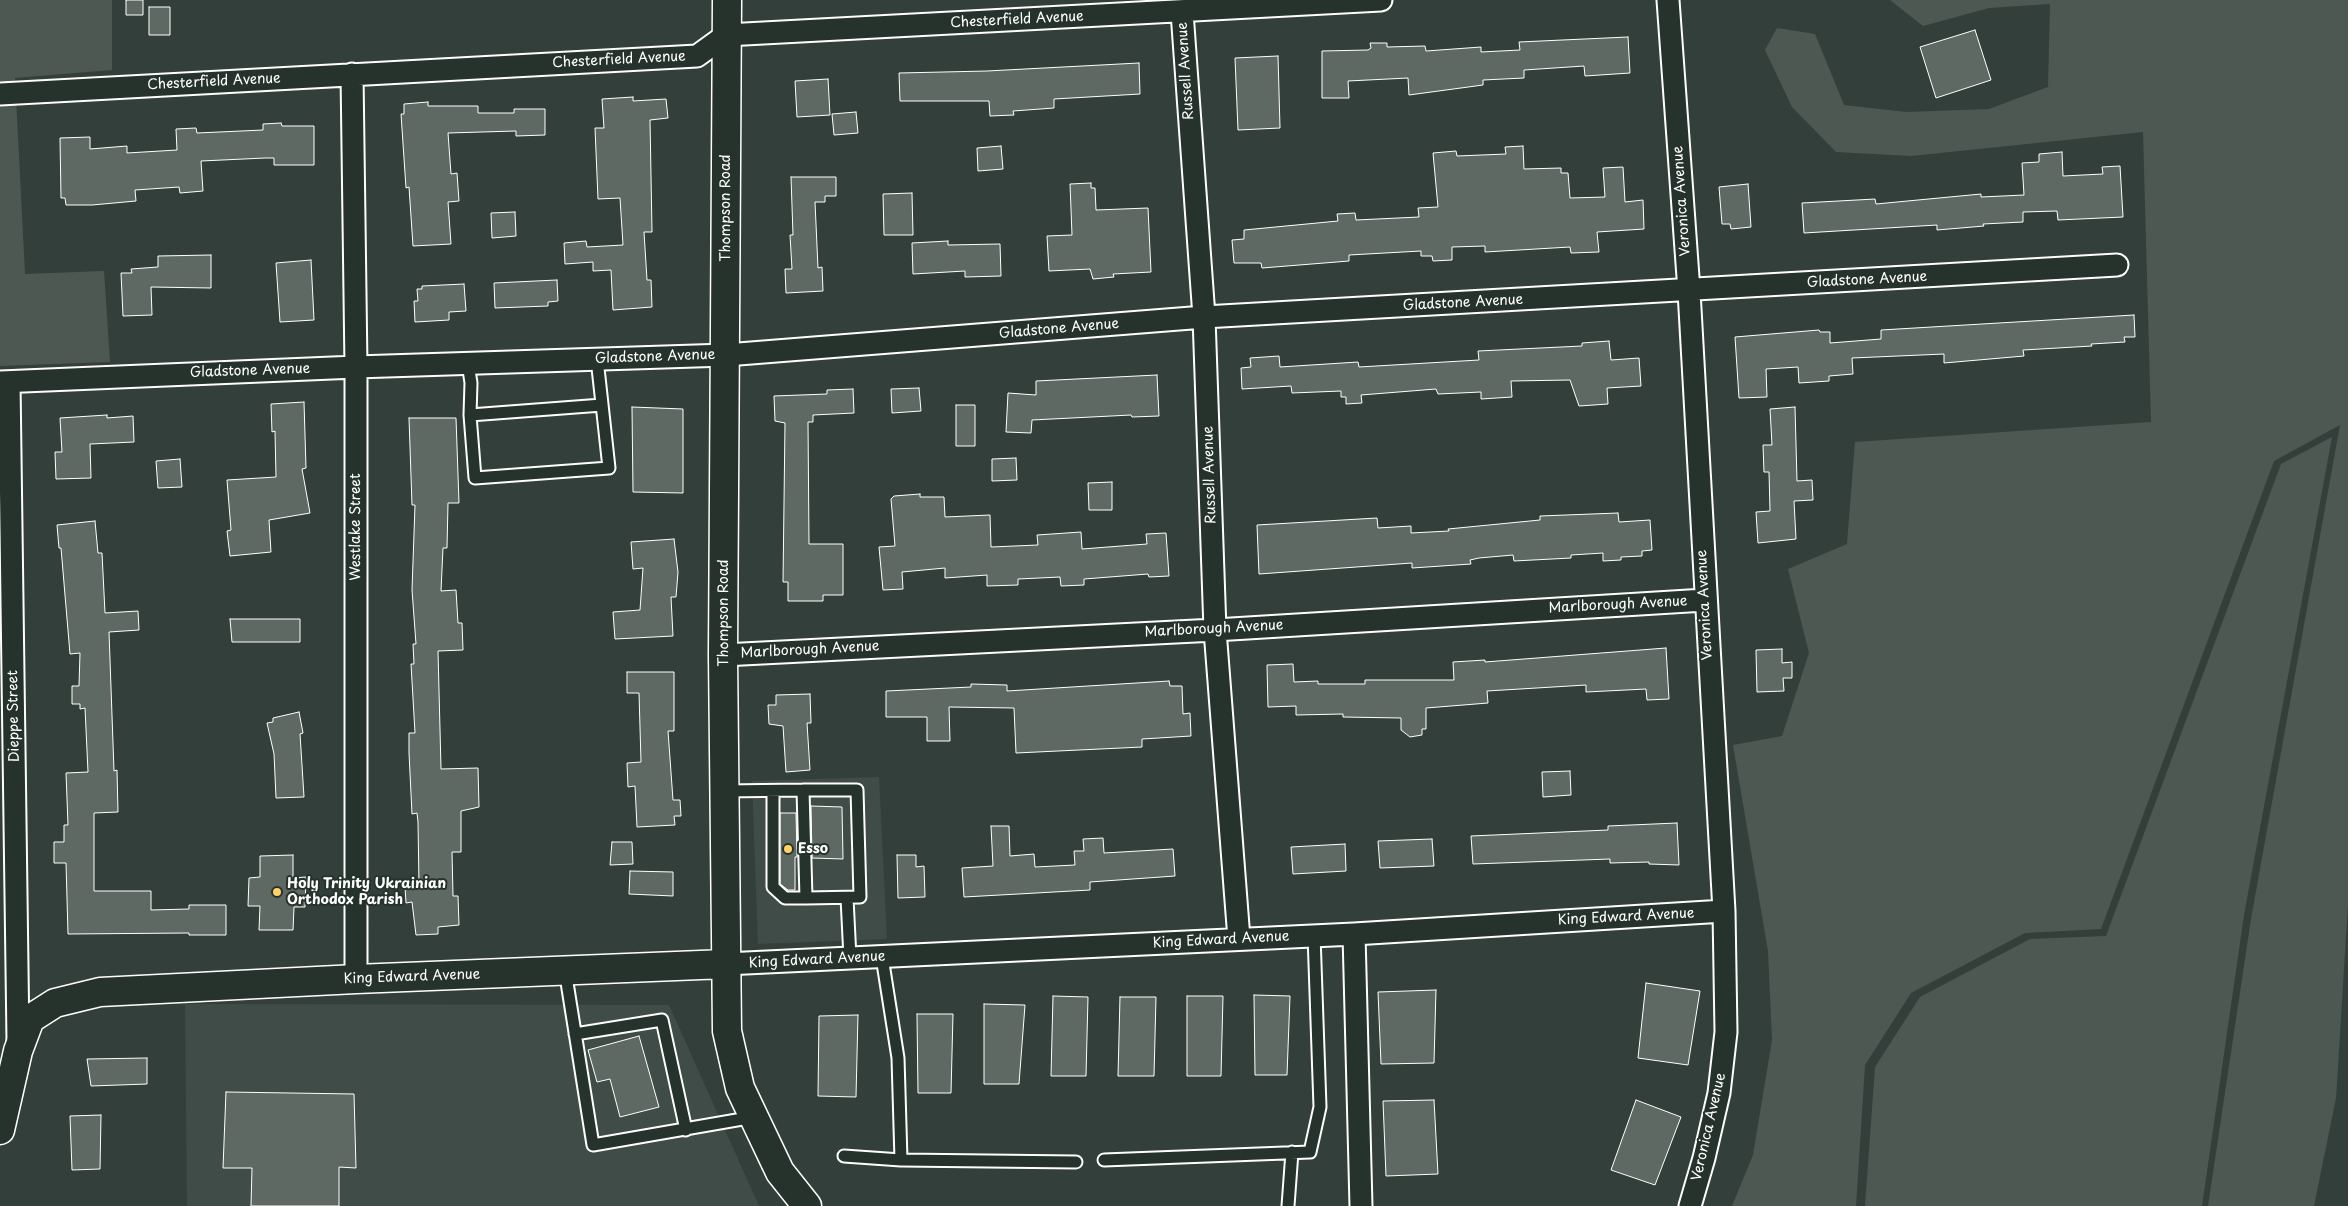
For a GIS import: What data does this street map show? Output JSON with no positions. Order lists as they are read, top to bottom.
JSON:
{
  "streets": {
    "street": [
      "Chesterfield Avenue",
      "Russell Avenue",
      "Veronica Avenue",
      "Thompson Road",
      "Gladstone Avenue",
      "Westlake Street",
      "Marlborough Avenue",
      "Dieppe Street",
      "King Edward Avenue"
    ]
  },
  "crossings": [
    ["Chesterfield Avenue", "Russell Avenue"],
    ["Chesterfield Avenue", "Thompson Road"],
    ["Chesterfield Avenue", "Westlake Street"],
    ["Russell Avenue", "Gladstone Avenue"],
    ["Russell Avenue", "Marlborough Avenue"],
    ["Russell Avenue", "King Edward Avenue"],
    ["Veronica Avenue", "Gladstone Avenue"],
    ["Veronica Avenue", "Marlborough Avenue"],
    ["Veronica Avenue", "King Edward Avenue"],
    ["Thompson Road", "Gladstone Avenue"],
    ["Thompson Road", "Marlborough Avenue"],
    ["Thompson Road", "King Edward Avenue"],
    ["Gladstone Avenue", "Westlake Street"],
    ["Gladstone Avenue", "Dieppe Street"],
    ["Westlake Street", "King Edward Avenue"],
    ["Dieppe Street", "King Edward Avenue"]
  ],
  "places": ["Esso", "Holy Trinity Ukrainian Orthodox Parish"]
}
